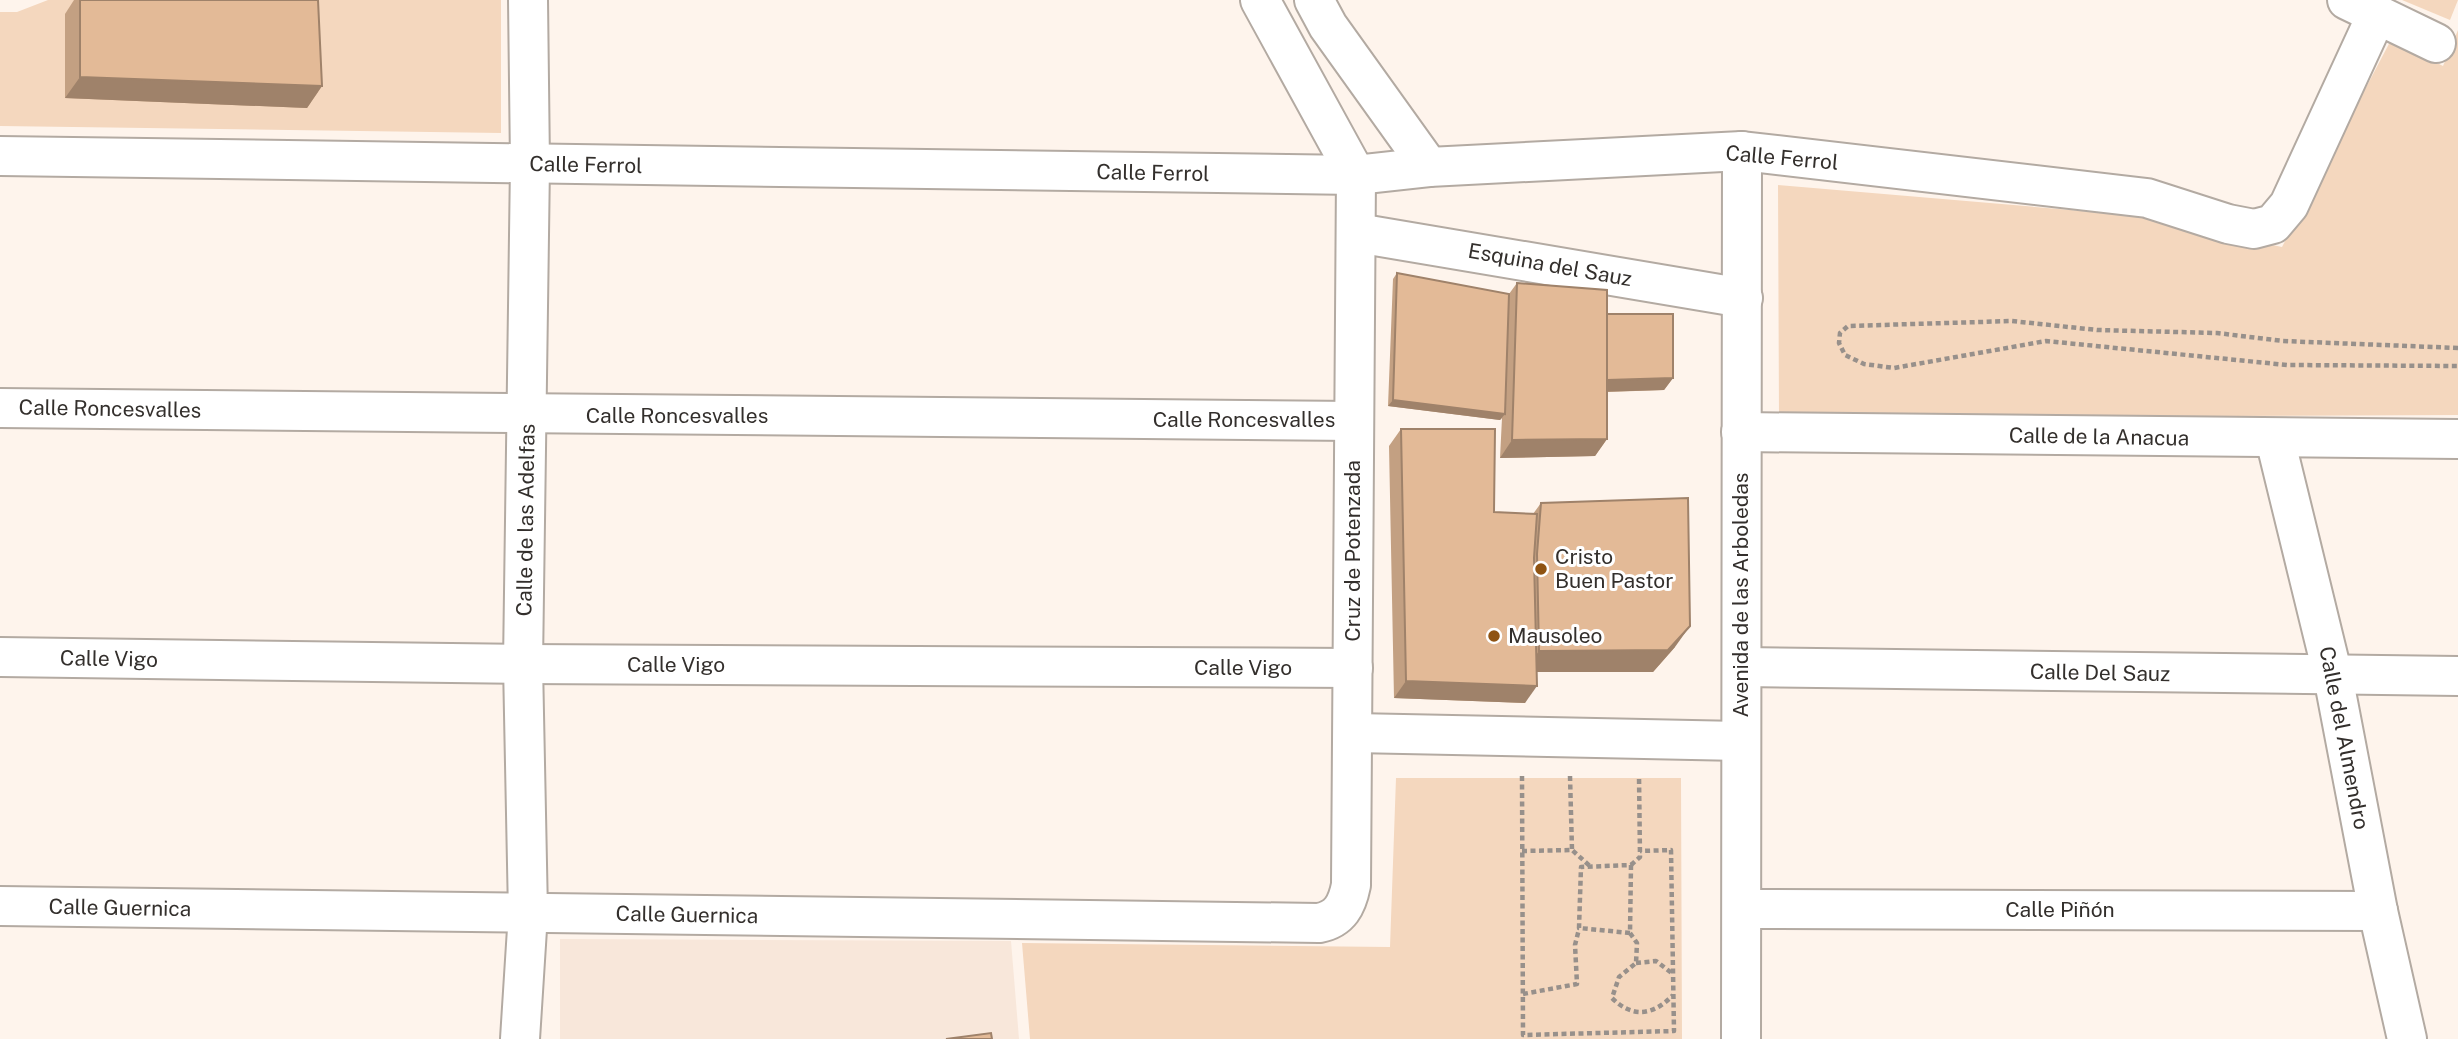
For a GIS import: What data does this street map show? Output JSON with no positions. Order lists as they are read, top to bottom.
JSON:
{
  "streets": {
    "street": [
      "Calle Ferrol",
      "Esquina del Sauz",
      "Calle Roncesvalles",
      "Calle de la Anacua",
      "Calle de las Adelfas",
      "Cruz de Potenzada",
      "Avenida de las Arboledas",
      "Calle Vigo",
      "Calle Del Sauz",
      "Calle del Almendro",
      "Calle Guernica",
      "Calle Piñón"
    ]
  },
  "crossings": [
    ["Calle Ferrol", "Calle de las Adelfas"],
    ["Calle Ferrol", "Cruz de Potenzada"],
    ["Calle Ferrol", "Avenida de las Arboledas"],
    ["Esquina del Sauz", "Cruz de Potenzada"],
    ["Esquina del Sauz", "Avenida de las Arboledas"],
    ["Calle Roncesvalles", "Calle de las Adelfas"],
    ["Calle Roncesvalles", "Cruz de Potenzada"],
    ["Calle de la Anacua", "Avenida de las Arboledas"],
    ["Calle de la Anacua", "Calle del Almendro"],
    ["Calle de las Adelfas", "Calle Vigo"],
    ["Calle de las Adelfas", "Calle Guernica"],
    ["Cruz de Potenzada", "Calle Vigo"],
    ["Cruz de Potenzada", "Calle Guernica"],
    ["Avenida de las Arboledas", "Calle Del Sauz"],
    ["Avenida de las Arboledas", "Calle Piñón"],
    ["Calle Del Sauz", "Calle del Almendro"],
    ["Calle del Almendro", "Calle Piñón"]
  ],
  "places": ["Cristo Buen Pastor", "Mausoleo"]
}
